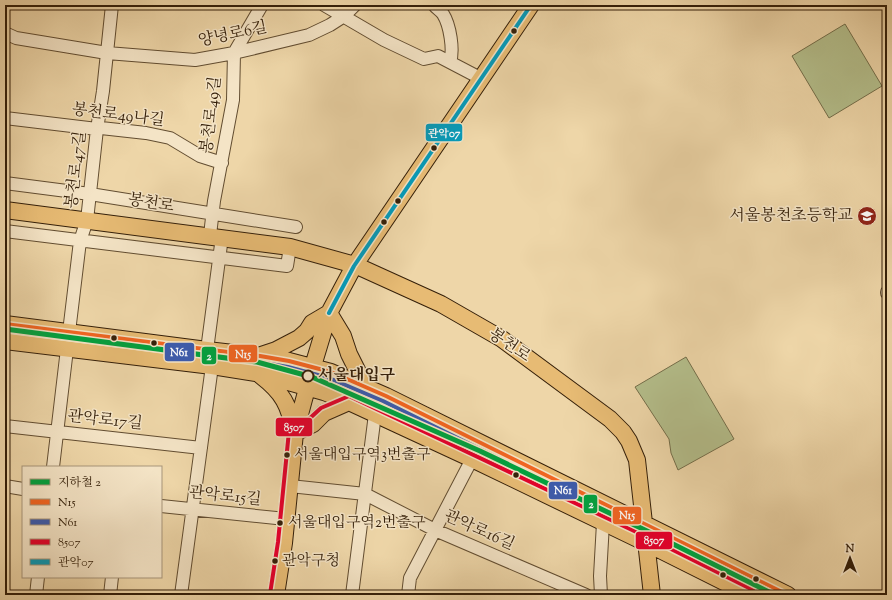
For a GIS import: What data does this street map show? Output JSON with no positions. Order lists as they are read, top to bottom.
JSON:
{
  "streets": {
    "main road": ["봉천로"],
    "street": [
      "양녕로6길",
      "봉천로49길",
      "봉천로49나길",
      "봉천로47길",
      "관악로17길",
      "관악로15길",
      "관악로16길"
    ]
  },
  "crossings": [
    ["양녕로6길", "봉천로49길"],
    ["양녕로6길", "봉천로47길"],
    ["봉천로49길", "봉천로49나길"],
    ["봉천로49길", "봉천로"],
    ["봉천로49나길", "봉천로47길"],
    ["봉천로47길", "봉천로"]
  ],
  "places": {
    "school or university": ["서울봉천초등학교"],
    "other": [
      "서울대입구",
      "서울대입구역3번출구",
      "서울대입구역2번출구",
      "관악구청"
    ]
  },
  "lines": [
    "transit line 관악07",
    "transit line N15",
    "metro line 2",
    "transit line N61",
    "transit line 8507"
  ],
  "legend": [
    "지하철 2",
    "N15",
    "N61",
    "8507",
    "관악07"
  ],
  "north": "top"
}
